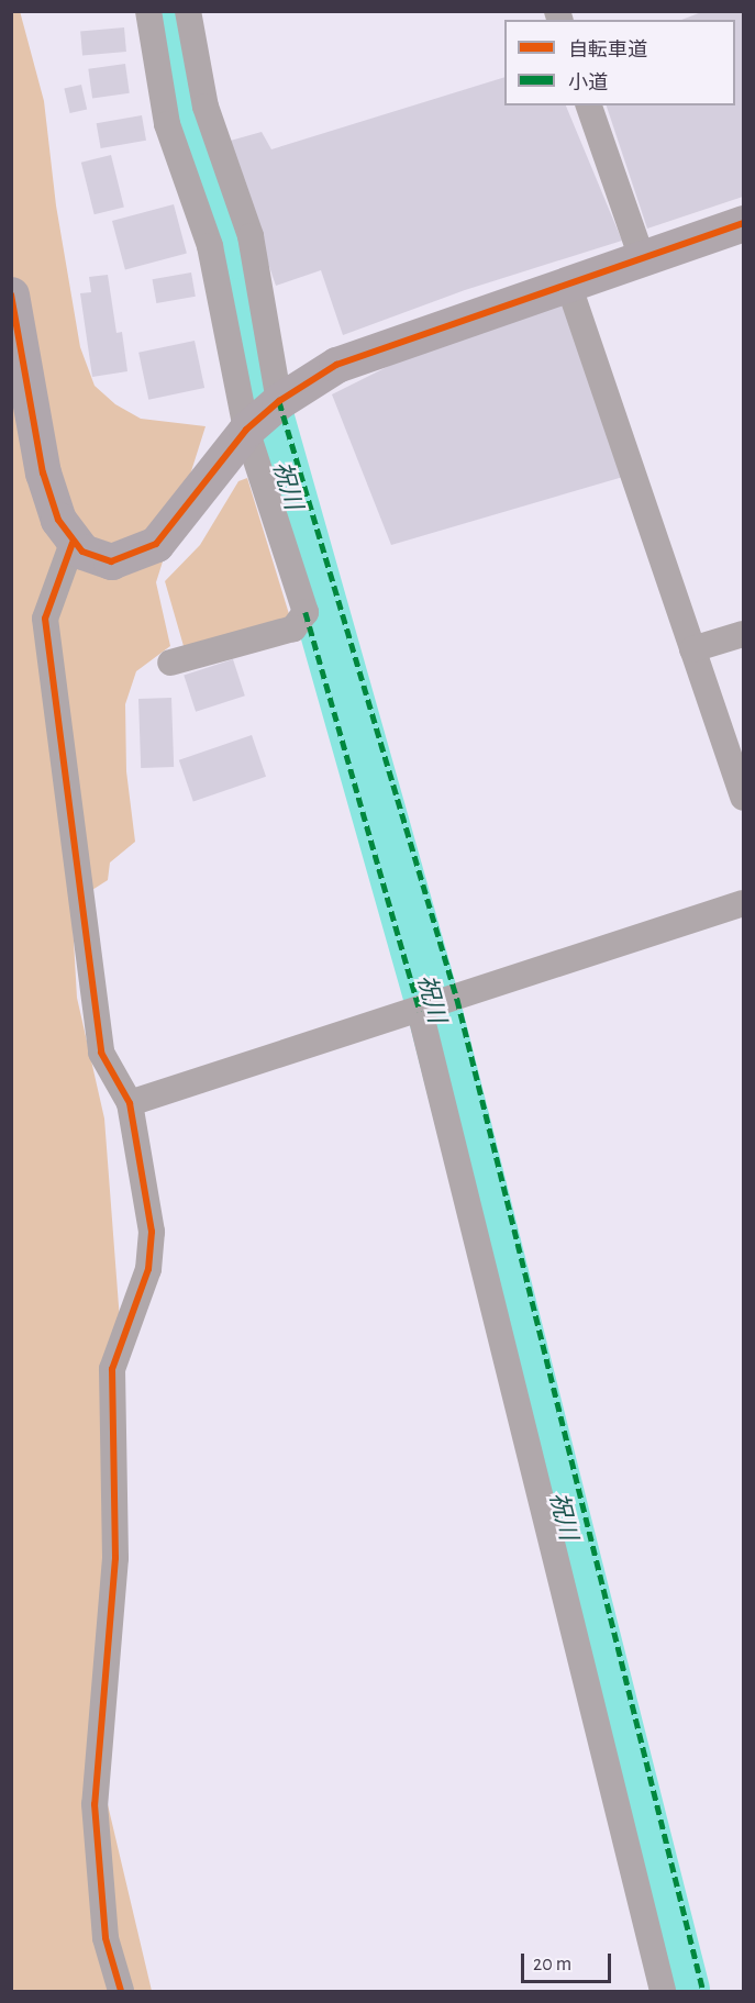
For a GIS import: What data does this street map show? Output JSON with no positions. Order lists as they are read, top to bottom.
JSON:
{
  "water": ["祝川"],
  "legend": ["自転車道", "小道"],
  "scale_bar": "20 m"
}
